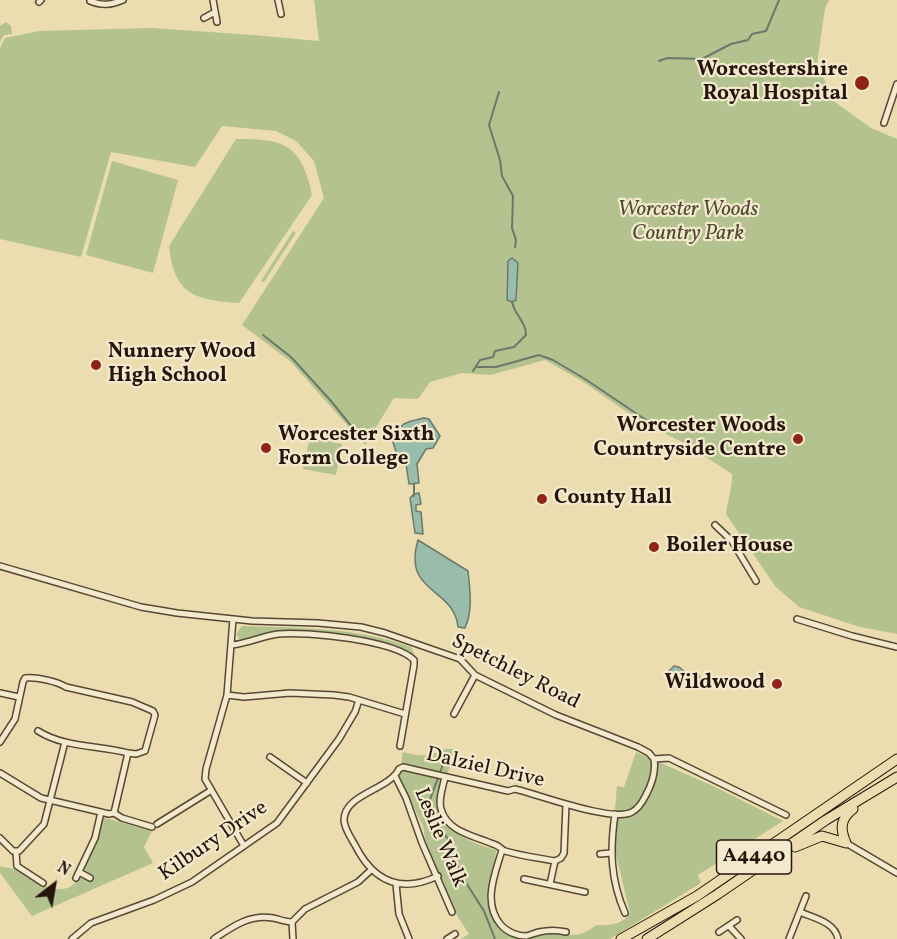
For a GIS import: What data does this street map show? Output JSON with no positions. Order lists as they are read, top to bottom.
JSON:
{
  "streets": {
    "highway": ["A4440"],
    "street": [
      "Spetchley Road",
      "Dalziel Drive",
      "Leslie Walk",
      "Kilbury Drive"
    ]
  },
  "crossings": [
    ["Dalziel Drive", "Leslie Walk"]
  ],
  "parks": ["Worcester Woods Country Park"],
  "places": [
    "Worcestershire Royal Hospital",
    "Nunnery Wood High School",
    "Worcester Woods Countryside Centre",
    "Worcester Sixth Form College",
    "County Hall",
    "Boiler House",
    "Wildwood"
  ],
  "north": "top right"
}
